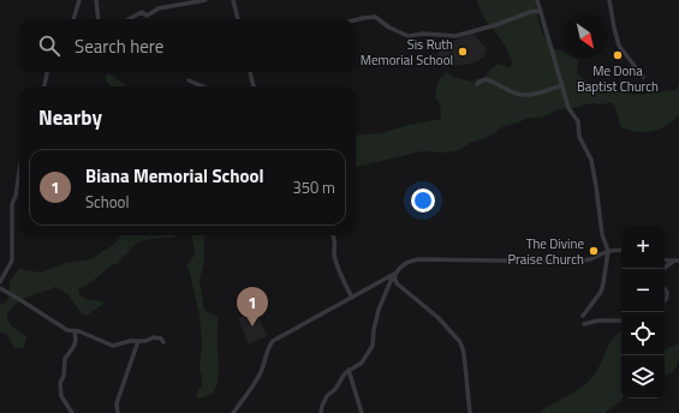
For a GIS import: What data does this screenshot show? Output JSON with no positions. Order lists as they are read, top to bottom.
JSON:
{
  "places": ["Sis Ruth Memorial School", "Me Dona Baptist Church", "The Divine Praise Church"],
  "north": "bottom right",
  "page": {
    "search": "Search here",
    "heading": "Nearby",
    "list": [
      {
        "mark": "1",
        "name": "Biana Memorial School",
        "note": "School",
        "value": "350 m"
      }
    ],
    "map_buttons": ["+", "−"],
    "pins": "1"
  }
}
